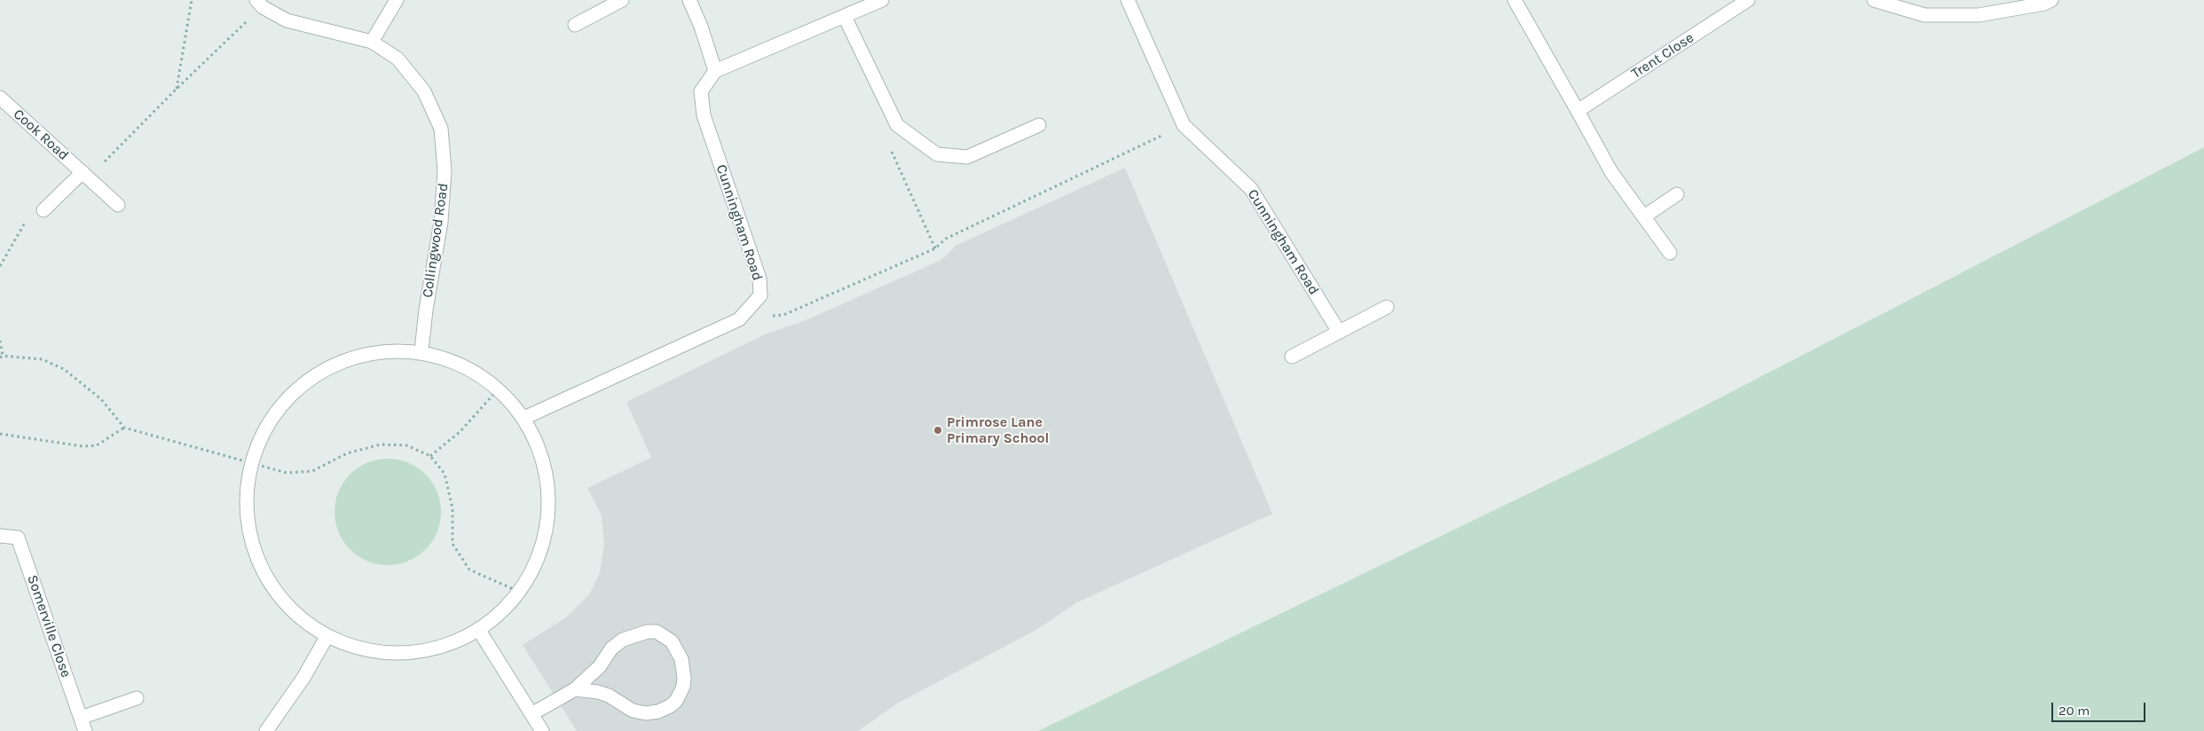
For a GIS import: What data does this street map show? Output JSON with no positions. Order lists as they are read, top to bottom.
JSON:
{
  "streets": {
    "street": [
      "Trent Close",
      "Cook Road",
      "Cunningham Road",
      "Collingwood Road",
      "Somerville Close"
    ]
  },
  "places": ["Primrose Lane Primary School"],
  "scale_bar": "20 m"
}
